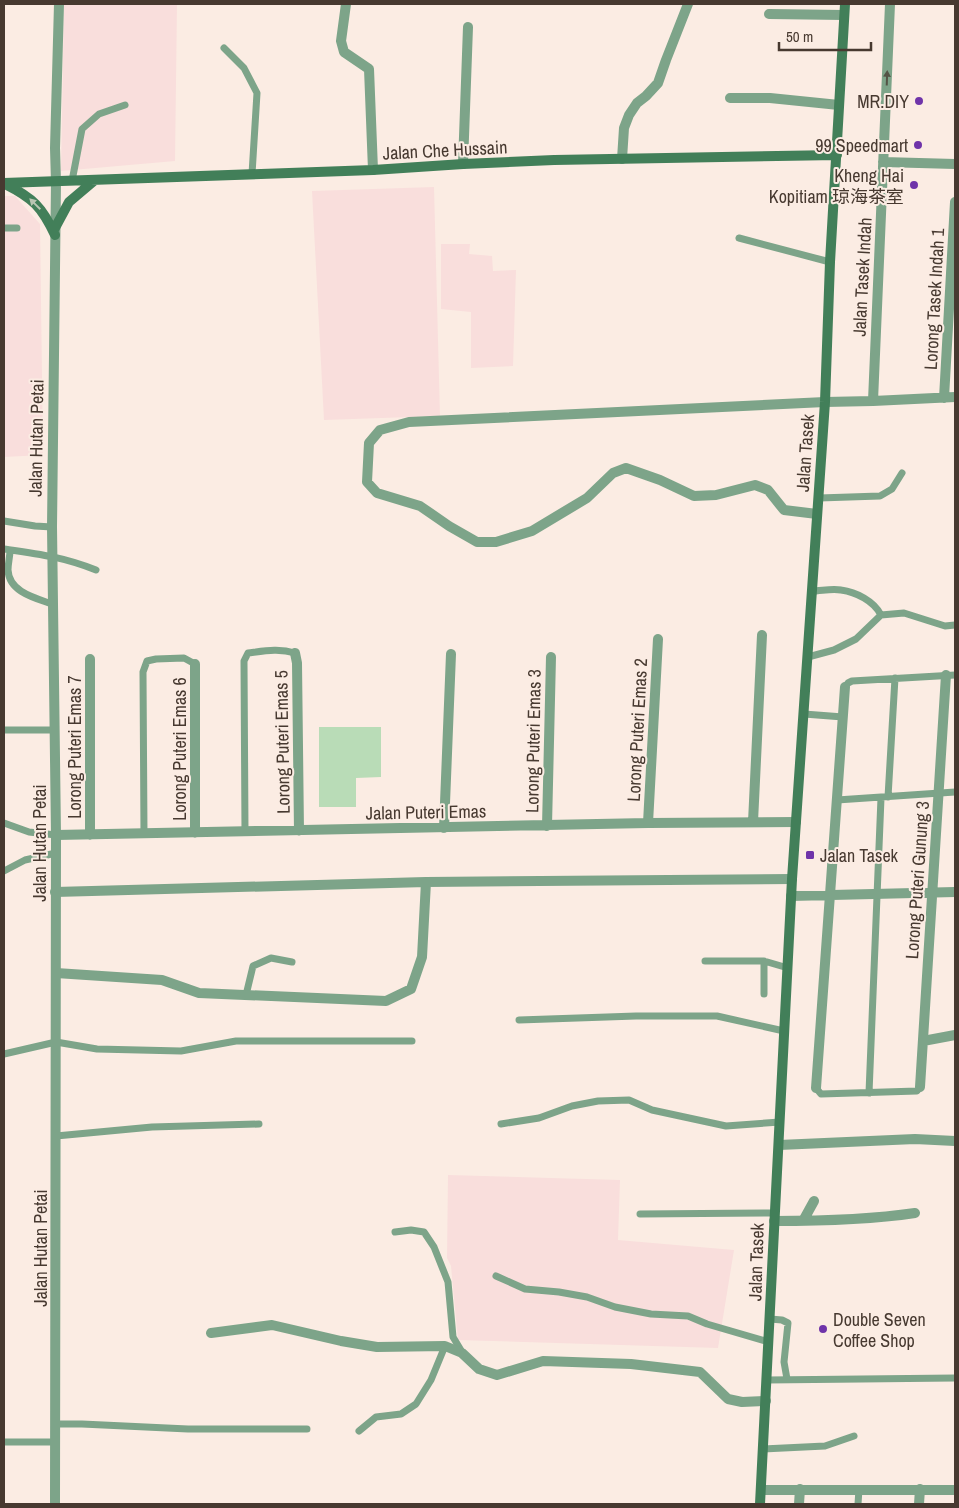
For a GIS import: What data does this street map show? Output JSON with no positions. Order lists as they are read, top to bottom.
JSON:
{
  "streets": {
    "main road": ["Jalan Che Hussain", "Jalan Tasek"],
    "street": [
      "Jalan Tasek Indah",
      "Lorong Tasek Indah 1",
      "Jalan Hutan Petai",
      "Lorong Puteri Emas 2",
      "Lorong Puteri Emas 3",
      "Lorong Puteri Emas 5",
      "Lorong Puteri Emas 7",
      "Lorong Puteri Emas 6",
      "Jalan Puteri Emas",
      "Lorong Puteri Gunung 3"
    ]
  },
  "crossings": [
    ["Jalan Che Hussain", "Jalan Hutan Petai"],
    ["Jalan Che Hussain", "Jalan Tasek"],
    ["Jalan Hutan Petai", "Jalan Puteri Emas"],
    ["Jalan Tasek", "Jalan Puteri Emas"],
    ["Lorong Puteri Emas 2", "Jalan Puteri Emas"],
    ["Lorong Puteri Emas 3", "Jalan Puteri Emas"],
    ["Lorong Puteri Emas 5", "Jalan Puteri Emas"],
    ["Lorong Puteri Emas 7", "Jalan Puteri Emas"],
    ["Lorong Puteri Emas 6", "Jalan Puteri Emas"]
  ],
  "one_way": ["Jalan Tasek Indah"],
  "places": {
    "other": [
      "MR.DIY",
      "99 Speedmart",
      "Kheng Hai Kopitiam 琼海茶室",
      "Double Seven Coffee Shop"
    ],
    "transit": ["Jalan Tasek"]
  },
  "scale_bar": "50 m"
}
